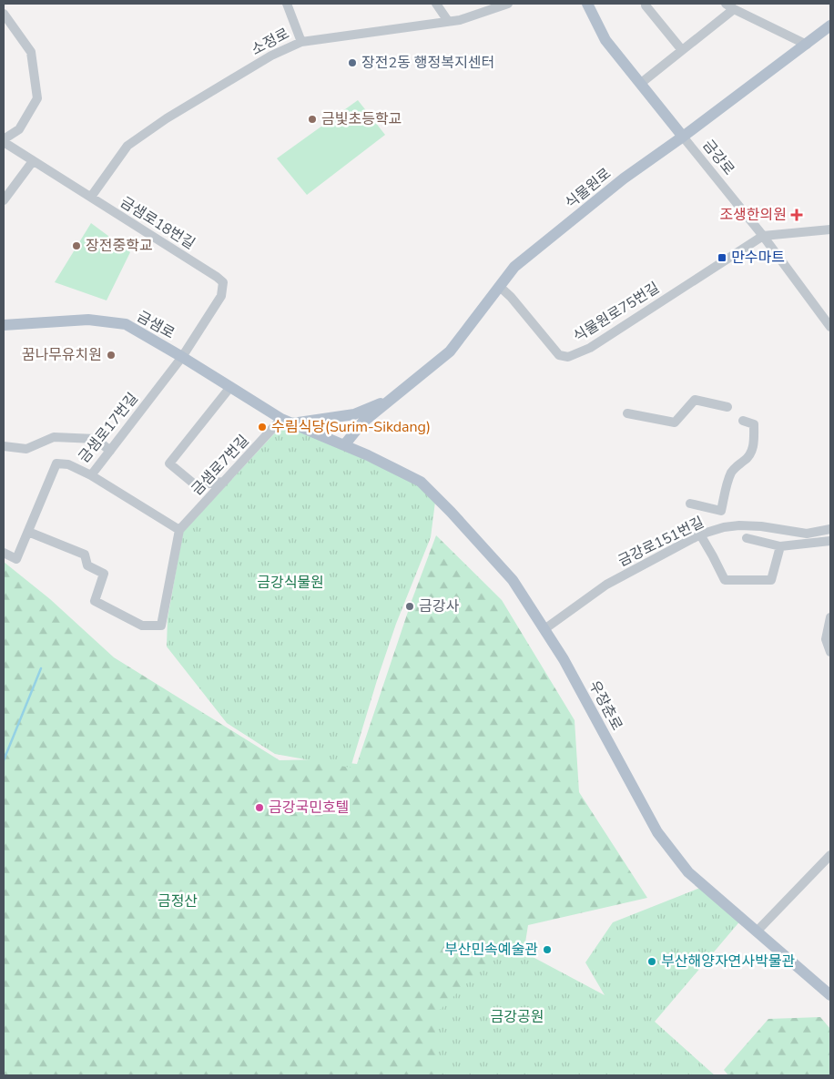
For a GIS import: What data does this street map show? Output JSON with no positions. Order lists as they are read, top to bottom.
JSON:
{
  "streets": {
    "main road": [
      "금강로",
      "식물원로",
      "금샘로",
      "우장춘로"
    ],
    "street": [
      "소정로",
      "금샘로18번길",
      "식물원로75번길",
      "금샘로17번길",
      "금샘로7번길",
      "금강로151번길"
    ]
  },
  "crossings": [
    ["소정로", "금샘로18번길"],
    ["금강로", "식물원로"],
    ["금강로", "식물원로75번길"],
    ["식물원로", "식물원로75번길"],
    ["식물원로", "금샘로"],
    ["식물원로", "금샘로7번길"],
    ["식물원로", "우장춘로"],
    ["금샘로18번길", "금샘로"],
    ["금샘로18번길", "금샘로17번길"],
    ["금샘로", "금샘로17번길"],
    ["금샘로", "금샘로7번길"],
    ["금샘로", "우장춘로"],
    ["금강로151번길", "우장춘로"]
  ],
  "parks": ["금강식물원", "금정산", "금강공원"],
  "places": {
    "other": [
      "장전2동 행정복지센터",
      "금빛초등학교",
      "장전중학교",
      "꿈나무유치원",
      "수림식당(Surim-Sikdang)",
      "금강사",
      "금강국민호텔",
      "부산민속예술관",
      "부산해양자연사박물관"
    ],
    "health": ["조생한의원"],
    "transit": ["만수마트"]
  }
}
